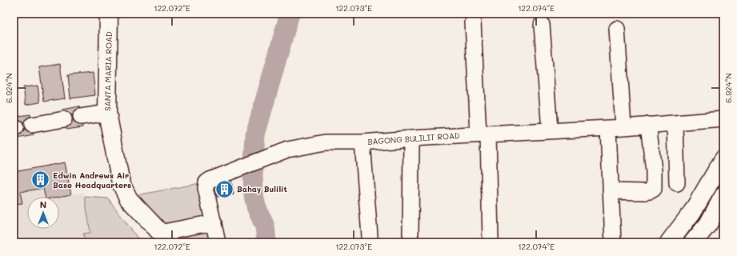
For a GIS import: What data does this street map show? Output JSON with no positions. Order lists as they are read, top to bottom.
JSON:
{
  "streets": {
    "main road": ["SANTA MARIA ROAD"],
    "street": ["BAGONG BULILIT ROAD"]
  },
  "places": {
    "building": ["Edwin Andrews Air Base Headquarters", "Bahay Bulilit"]
  },
  "north": "top",
  "coordinates": [
    "122.072°E",
    "122.073°E",
    "122.074°E",
    "6.924°N"
  ]
}
